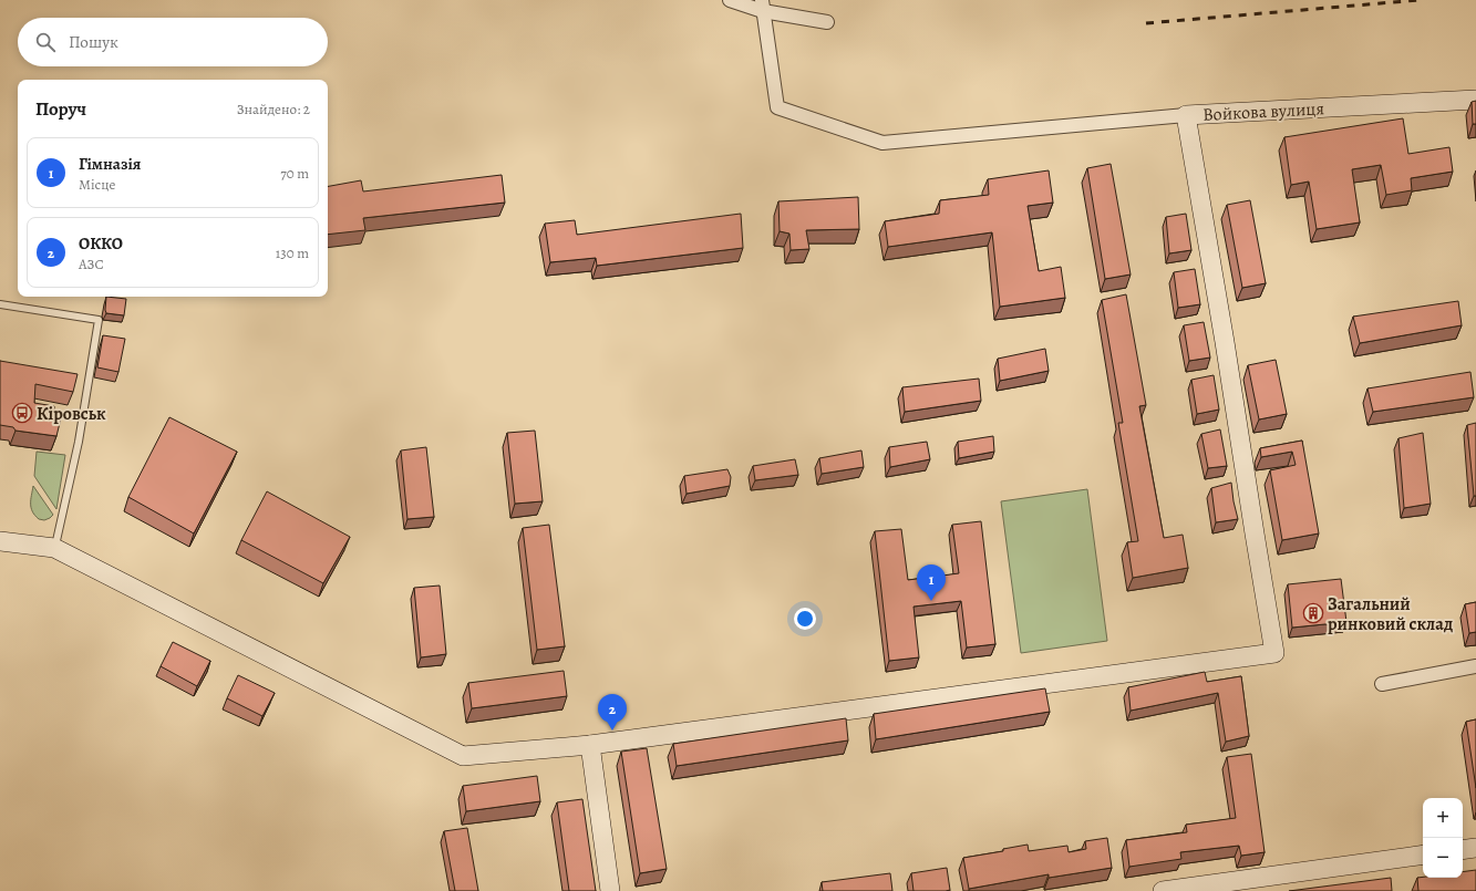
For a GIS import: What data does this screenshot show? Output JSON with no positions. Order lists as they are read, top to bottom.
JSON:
{
  "streets": {
    "street": ["Войкова вулиця"]
  },
  "places": {
    "bus stop": ["Кіровськ"],
    "building": ["Загальний ринковий склад"]
  },
  "page": {
    "search": "Пошук",
    "heading": ["Поруч", "Знайдено: 2"],
    "list": [
      {
        "mark": "1",
        "name": "Гімназія",
        "note": "Місце",
        "value": "70 m"
      },
      {
        "mark": "2",
        "name": "ОККО",
        "note": "АЗС",
        "value": "130 m"
      }
    ],
    "pins": ["1", "2"],
    "map_buttons": ["+", "−"]
  }
}
